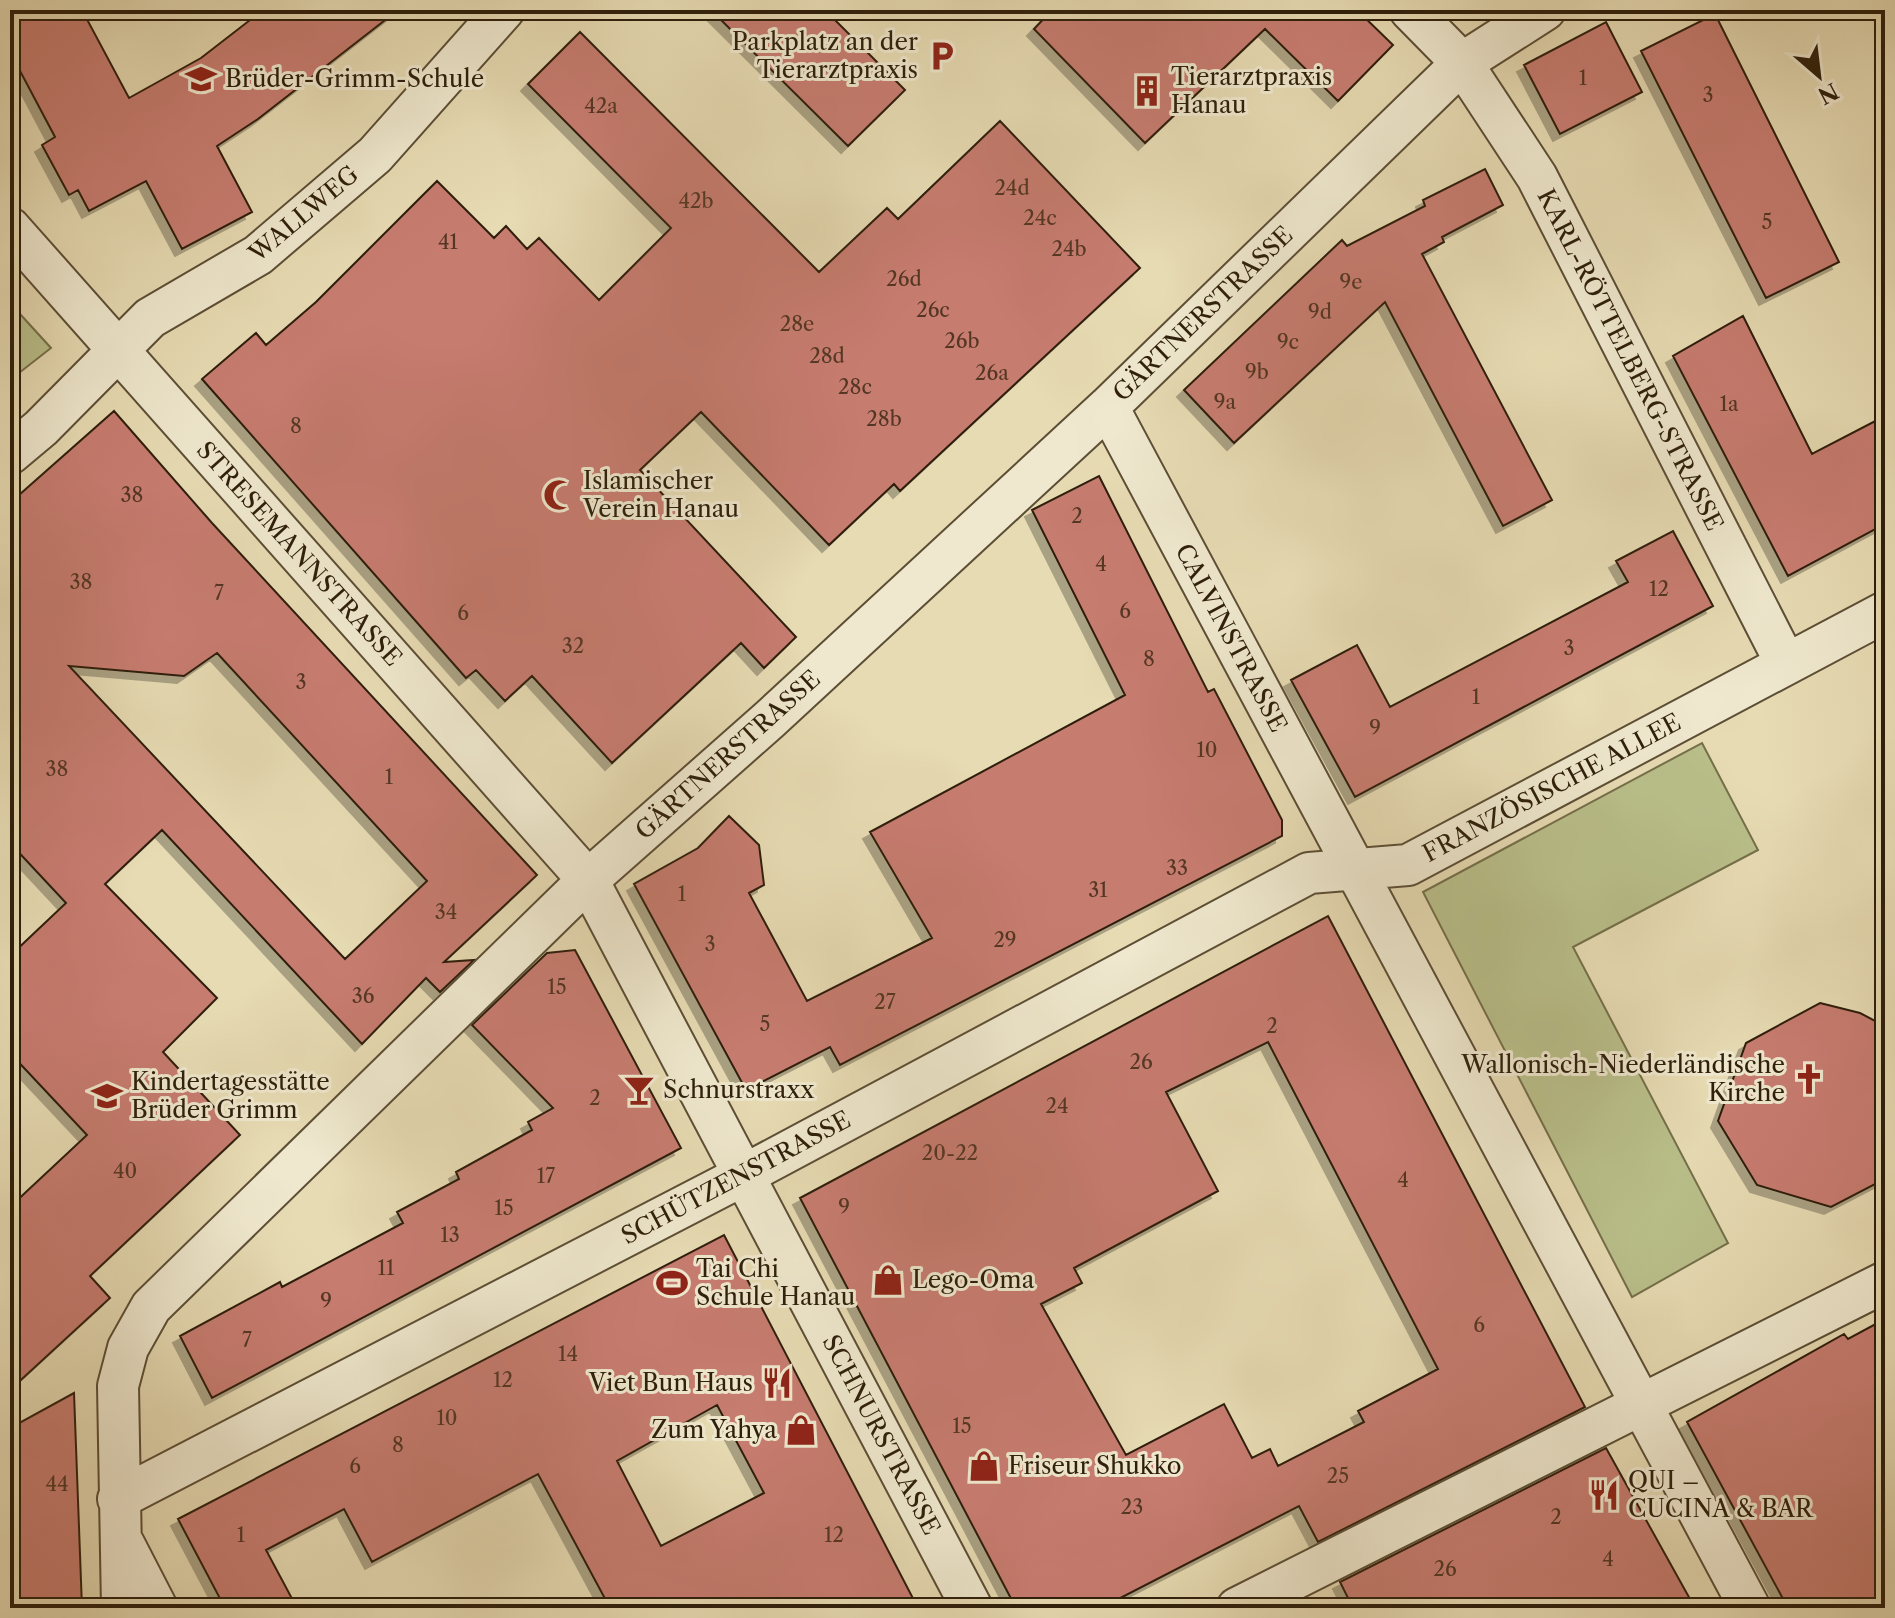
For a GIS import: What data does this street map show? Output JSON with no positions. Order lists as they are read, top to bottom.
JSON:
{
  "streets": {
    "street": [
      "WALLWEG",
      "GÄRTNERSTRASSE",
      "KARL-RÖTTELBERG-STRASSE",
      "STRESEMANNSTRASSE",
      "CALVINSTRASSE",
      "FRANZÖSISCHE ALLEE",
      "SCHÜTZENSTRASSE",
      "SCHNURSTRASSE"
    ]
  },
  "crossings": [
    ["WALLWEG", "STRESEMANNSTRASSE"],
    ["GÄRTNERSTRASSE", "KARL-RÖTTELBERG-STRASSE"],
    ["GÄRTNERSTRASSE", "STRESEMANNSTRASSE"],
    ["GÄRTNERSTRASSE", "CALVINSTRASSE"],
    ["GÄRTNERSTRASSE", "SCHÜTZENSTRASSE"],
    ["GÄRTNERSTRASSE", "SCHNURSTRASSE"],
    ["KARL-RÖTTELBERG-STRASSE", "FRANZÖSISCHE ALLEE"],
    ["STRESEMANNSTRASSE", "SCHNURSTRASSE"],
    ["CALVINSTRASSE", "FRANZÖSISCHE ALLEE"],
    ["CALVINSTRASSE", "SCHÜTZENSTRASSE"],
    ["FRANZÖSISCHE ALLEE", "SCHÜTZENSTRASSE"],
    ["SCHÜTZENSTRASSE", "SCHNURSTRASSE"]
  ],
  "places": {
    "parking": ["Parkplatz an der Tierarztpraxis"],
    "school or university": ["Brüder-Grimm-Schule", "Kindertagesstätte Brüder Grimm"],
    "building": ["Tierarztpraxis Hanau"],
    "mosque": ["Islamischer Verein Hanau"],
    "church": ["Wallonisch-Niederländische Kirche"],
    "bar": ["Schnurstraxx"],
    "shop": ["Lego-Oma", "Zum Yahya", "Friseur Shukko"],
    "sports": ["Tai Chi Schule Hanau"],
    "restaurant": ["Viet Bun Haus", "QUI – CUCINA & BAR"]
  },
  "house_numbers": [
    "1",
    "3",
    "42a",
    "24d",
    "42b",
    "24c",
    "5",
    "41",
    "24b",
    "26d",
    "9e",
    "26c",
    "9d",
    "28e",
    "26b",
    "9c",
    "28d",
    "9b",
    "26a",
    "28c",
    "9a",
    "1a",
    "28b",
    "8",
    "38",
    "2",
    "4",
    "38",
    "12",
    "7",
    "6",
    "6",
    "32",
    "3",
    "8",
    "3",
    "1",
    "9",
    "10",
    "38",
    "1",
    "33",
    "31",
    "1",
    "34",
    "29",
    "3",
    "15",
    "36",
    "27",
    "5",
    "2",
    "26",
    "2",
    "24",
    "20-22",
    "40",
    "17",
    "4",
    "9",
    "15",
    "13",
    "11",
    "9",
    "6",
    "7",
    "14",
    "12",
    "10",
    "15",
    "8",
    "6",
    "25",
    "44",
    "23",
    "2",
    "1",
    "12",
    "4",
    "26"
  ],
  "north": "bottom right"
}
